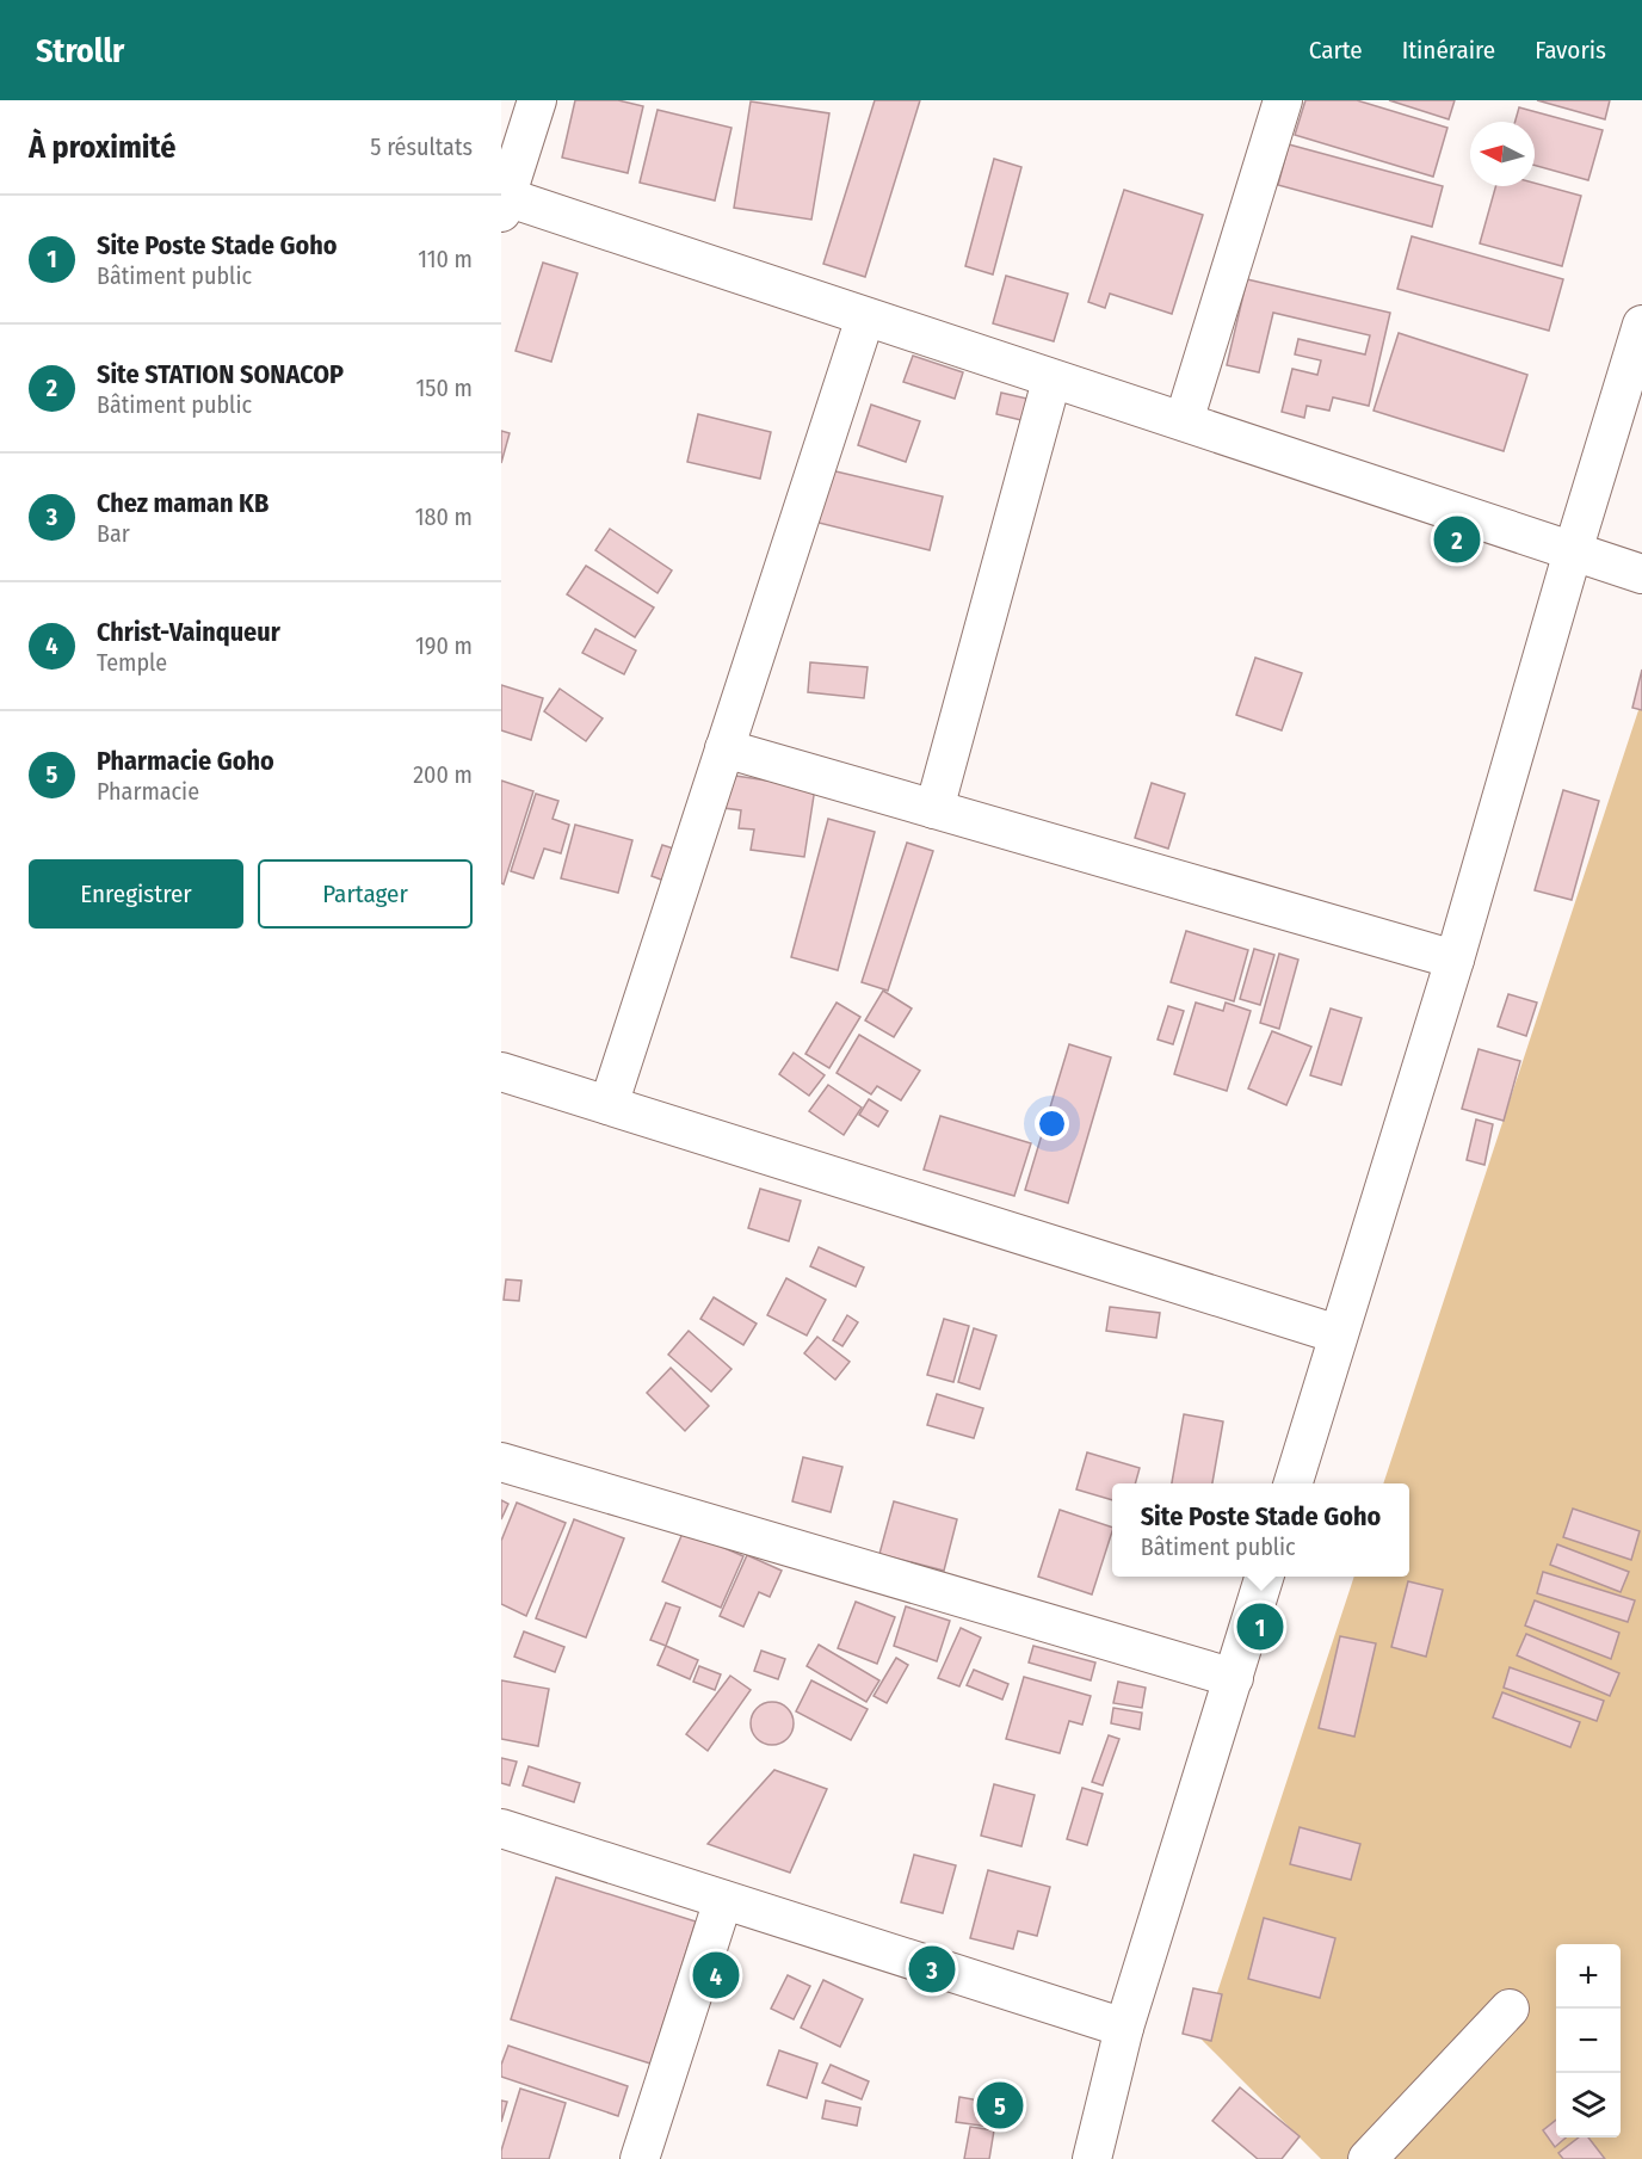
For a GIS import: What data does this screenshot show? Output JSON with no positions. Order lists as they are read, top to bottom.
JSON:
{
  "north": "left",
  "page": {
    "header": "Strollr",
    "nav": ["Carte", "Itinéraire", "Favoris"],
    "heading": ["À proximité", "5 résultats"],
    "list": [
      {
        "mark": "1",
        "name": "Site Poste Stade Goho",
        "note": "Bâtiment public",
        "value": "110 m"
      },
      {
        "mark": "2",
        "name": "Site STATION SONACOP",
        "note": "Bâtiment public",
        "value": "150 m"
      },
      {
        "mark": "3",
        "name": "Chez maman KB",
        "note": "Bar",
        "value": "180 m"
      },
      {
        "mark": "4",
        "name": "Christ-Vainqueur",
        "note": "Temple",
        "value": "190 m"
      },
      {
        "mark": "5",
        "name": "Pharmacie Goho",
        "note": "Pharmacie",
        "value": "200 m"
      }
    ],
    "pins": [
      "2",
      "1",
      "3",
      "4",
      "5"
    ],
    "buttons": ["Enregistrer", "Partager"],
    "popup": ["Site Poste Stade Goho", "Bâtiment public"],
    "map_buttons": ["+", "−"]
  }
}
